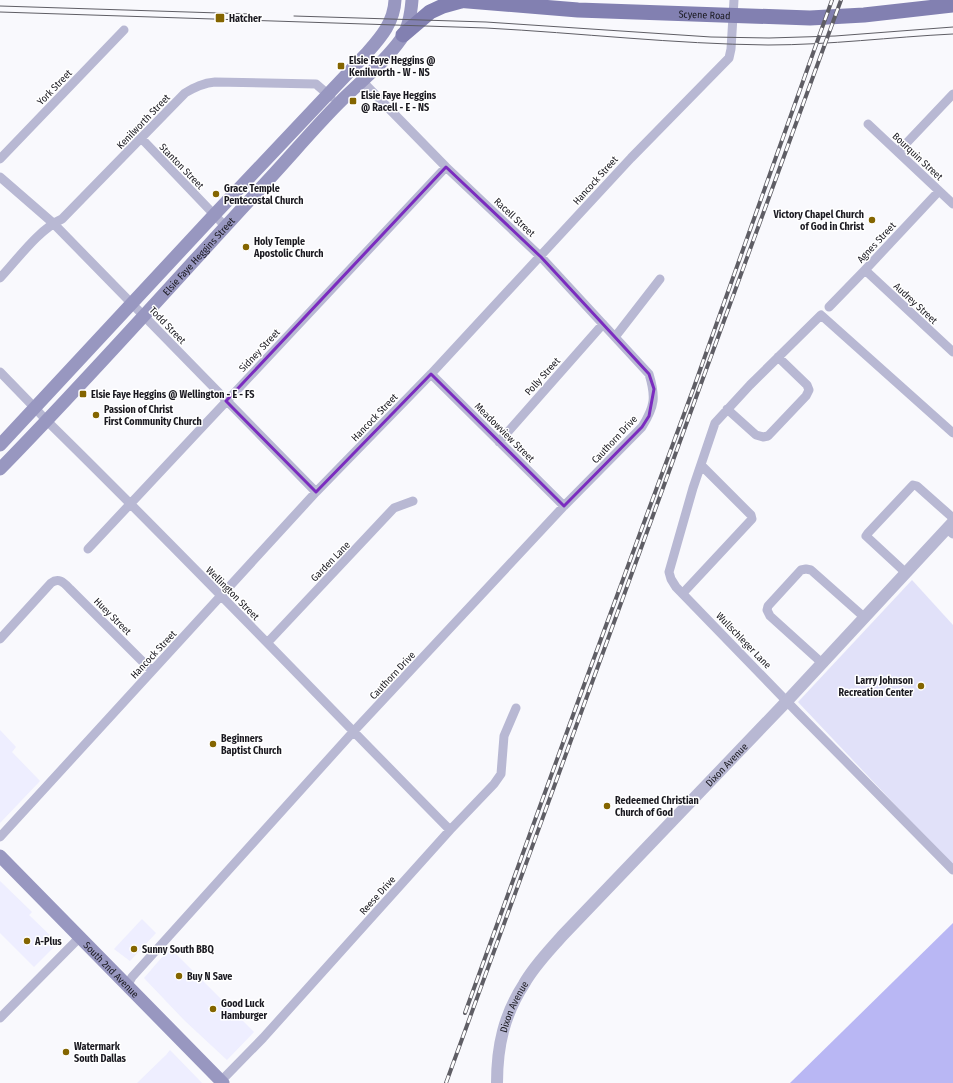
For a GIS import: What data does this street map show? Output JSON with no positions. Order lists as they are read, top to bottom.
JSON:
{
  "streets": {
    "main road": ["Scyene Road", "Elsie Faye Heggins Street", "South 2nd Avenue"],
    "street": [
      "York Street",
      "Kenilworth Street",
      "Bourquin Street",
      "Stanton Street",
      "Hancock Street",
      "Racell Street",
      "Agnes Street",
      "Audrey Street",
      "Todd Street",
      "Sidney Street",
      "Polly Street",
      "Meadowview Street",
      "Cauthorn Drive",
      "Garden Lane",
      "Wellington Street",
      "Huey Street",
      "Wullschleger Lane",
      "Dixon Avenue",
      "Reese Drive"
    ]
  },
  "crossings": [
    ["Scyene Road", "Hancock Street"],
    ["Scyene Road", "Elsie Faye Heggins Street"],
    ["Kenilworth Street", "Stanton Street"],
    ["Kenilworth Street", "Elsie Faye Heggins Street"],
    ["Kenilworth Street", "Todd Street"],
    ["Bourquin Street", "Agnes Street"],
    ["Stanton Street", "Elsie Faye Heggins Street"],
    ["Hancock Street", "Racell Street"],
    ["Hancock Street", "Todd Street"],
    ["Hancock Street", "Meadowview Street"],
    ["Hancock Street", "Wellington Street"],
    ["Hancock Street", "Huey Street"],
    ["Racell Street", "Elsie Faye Heggins Street"],
    ["Racell Street", "Sidney Street"],
    ["Racell Street", "Polly Street"],
    ["Racell Street", "Cauthorn Drive"],
    ["Agnes Street", "Audrey Street"],
    ["Elsie Faye Heggins Street", "Todd Street"],
    ["Elsie Faye Heggins Street", "Wellington Street"],
    ["Todd Street", "Sidney Street"],
    ["Sidney Street", "Wellington Street"],
    ["Polly Street", "Meadowview Street"],
    ["Meadowview Street", "Cauthorn Drive"],
    ["Cauthorn Drive", "Wellington Street"],
    ["Cauthorn Drive", "South 2nd Avenue"],
    ["Garden Lane", "Wellington Street"],
    ["Wellington Street", "Reese Drive"],
    ["Wullschleger Lane", "Dixon Avenue"],
    ["Reese Drive", "South 2nd Avenue"]
  ],
  "places": {
    "transit": [
      "Hatcher",
      "Elsie Faye Heggins @ Kenilworth - W - NS",
      "Elsie Faye Heggins @ Racell - E - NS",
      "Elsie Faye Heggins @ Wellington - E - FS"
    ],
    "other": [
      "Grace Temple Pentecostal Church",
      "Victory Chapel Church of God in Christ",
      "Holy Temple Apostolic Church",
      "Passion of Christ First Community Church",
      "Larry Johnson Recreation Center",
      "Beginners Baptist Church",
      "Redeemed Christian Church of God",
      "A-Plus",
      "Sunny South BBQ",
      "Buy N Save",
      "Good Luck Hamburger",
      "Watermark South Dallas"
    ]
  }
}
